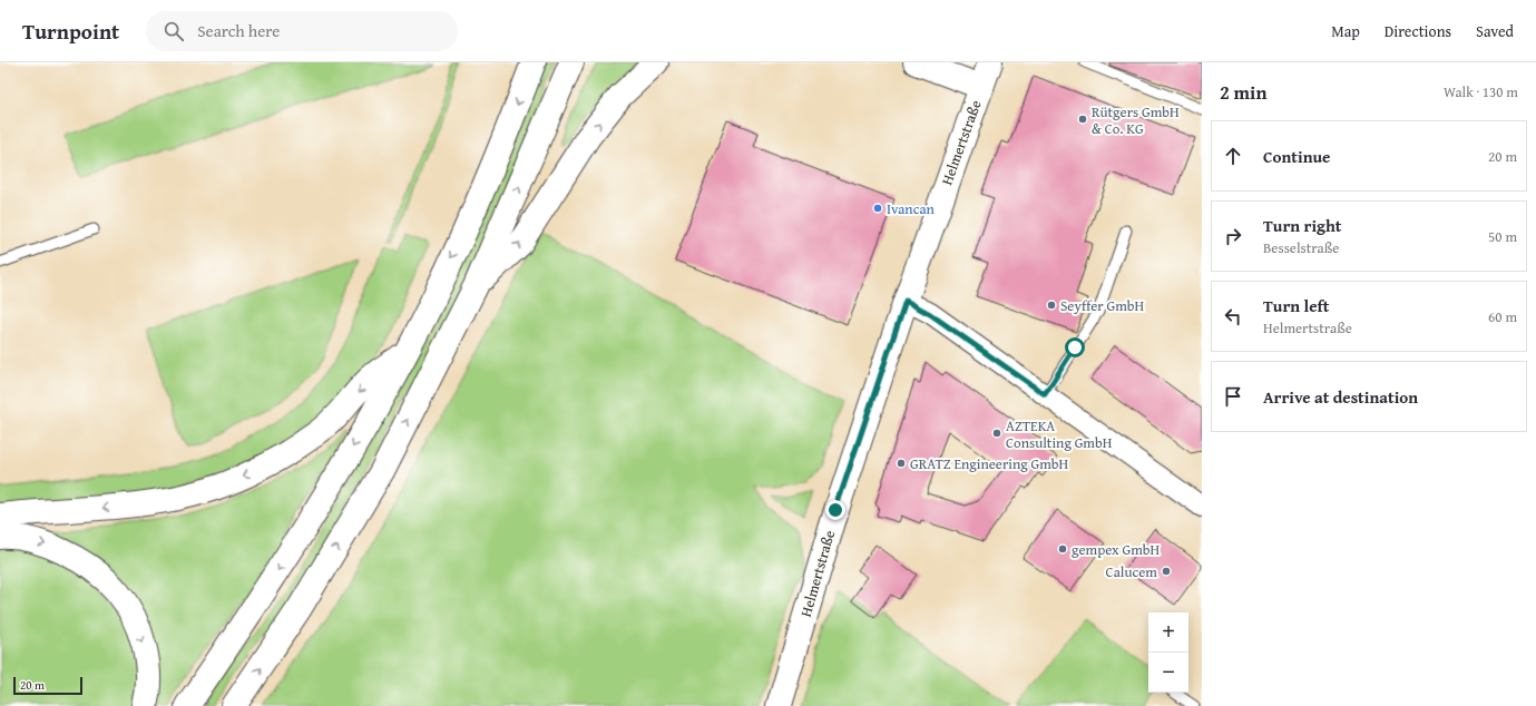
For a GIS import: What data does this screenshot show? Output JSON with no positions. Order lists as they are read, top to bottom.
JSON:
{
  "streets": {
    "main road": ["Helmertstraße"]
  },
  "places": [
    "Rütgers GmbH & Co. KG",
    "Ivancan",
    "Seyffer GmbH",
    "AZTEKA Consulting GmbH",
    "GRATZ Engineering GmbH",
    "gempex GmbH",
    "Calucem"
  ],
  "scale_bar": "20 m",
  "page": {
    "header": "Turnpoint",
    "search": "Search here",
    "nav": ["Map", "Directions", "Saved"],
    "heading": ["2 min", "Walk · 130 m"],
    "list": [
      ["Continue", "20 m"],
      ["Turn right", "Besselstraße", "50 m"],
      ["Turn left", "Helmertstraße", "60 m"],
      "Arrive at destination"
    ],
    "map_buttons": ["+", "−"],
    "scale": "20 m"
  }
}
